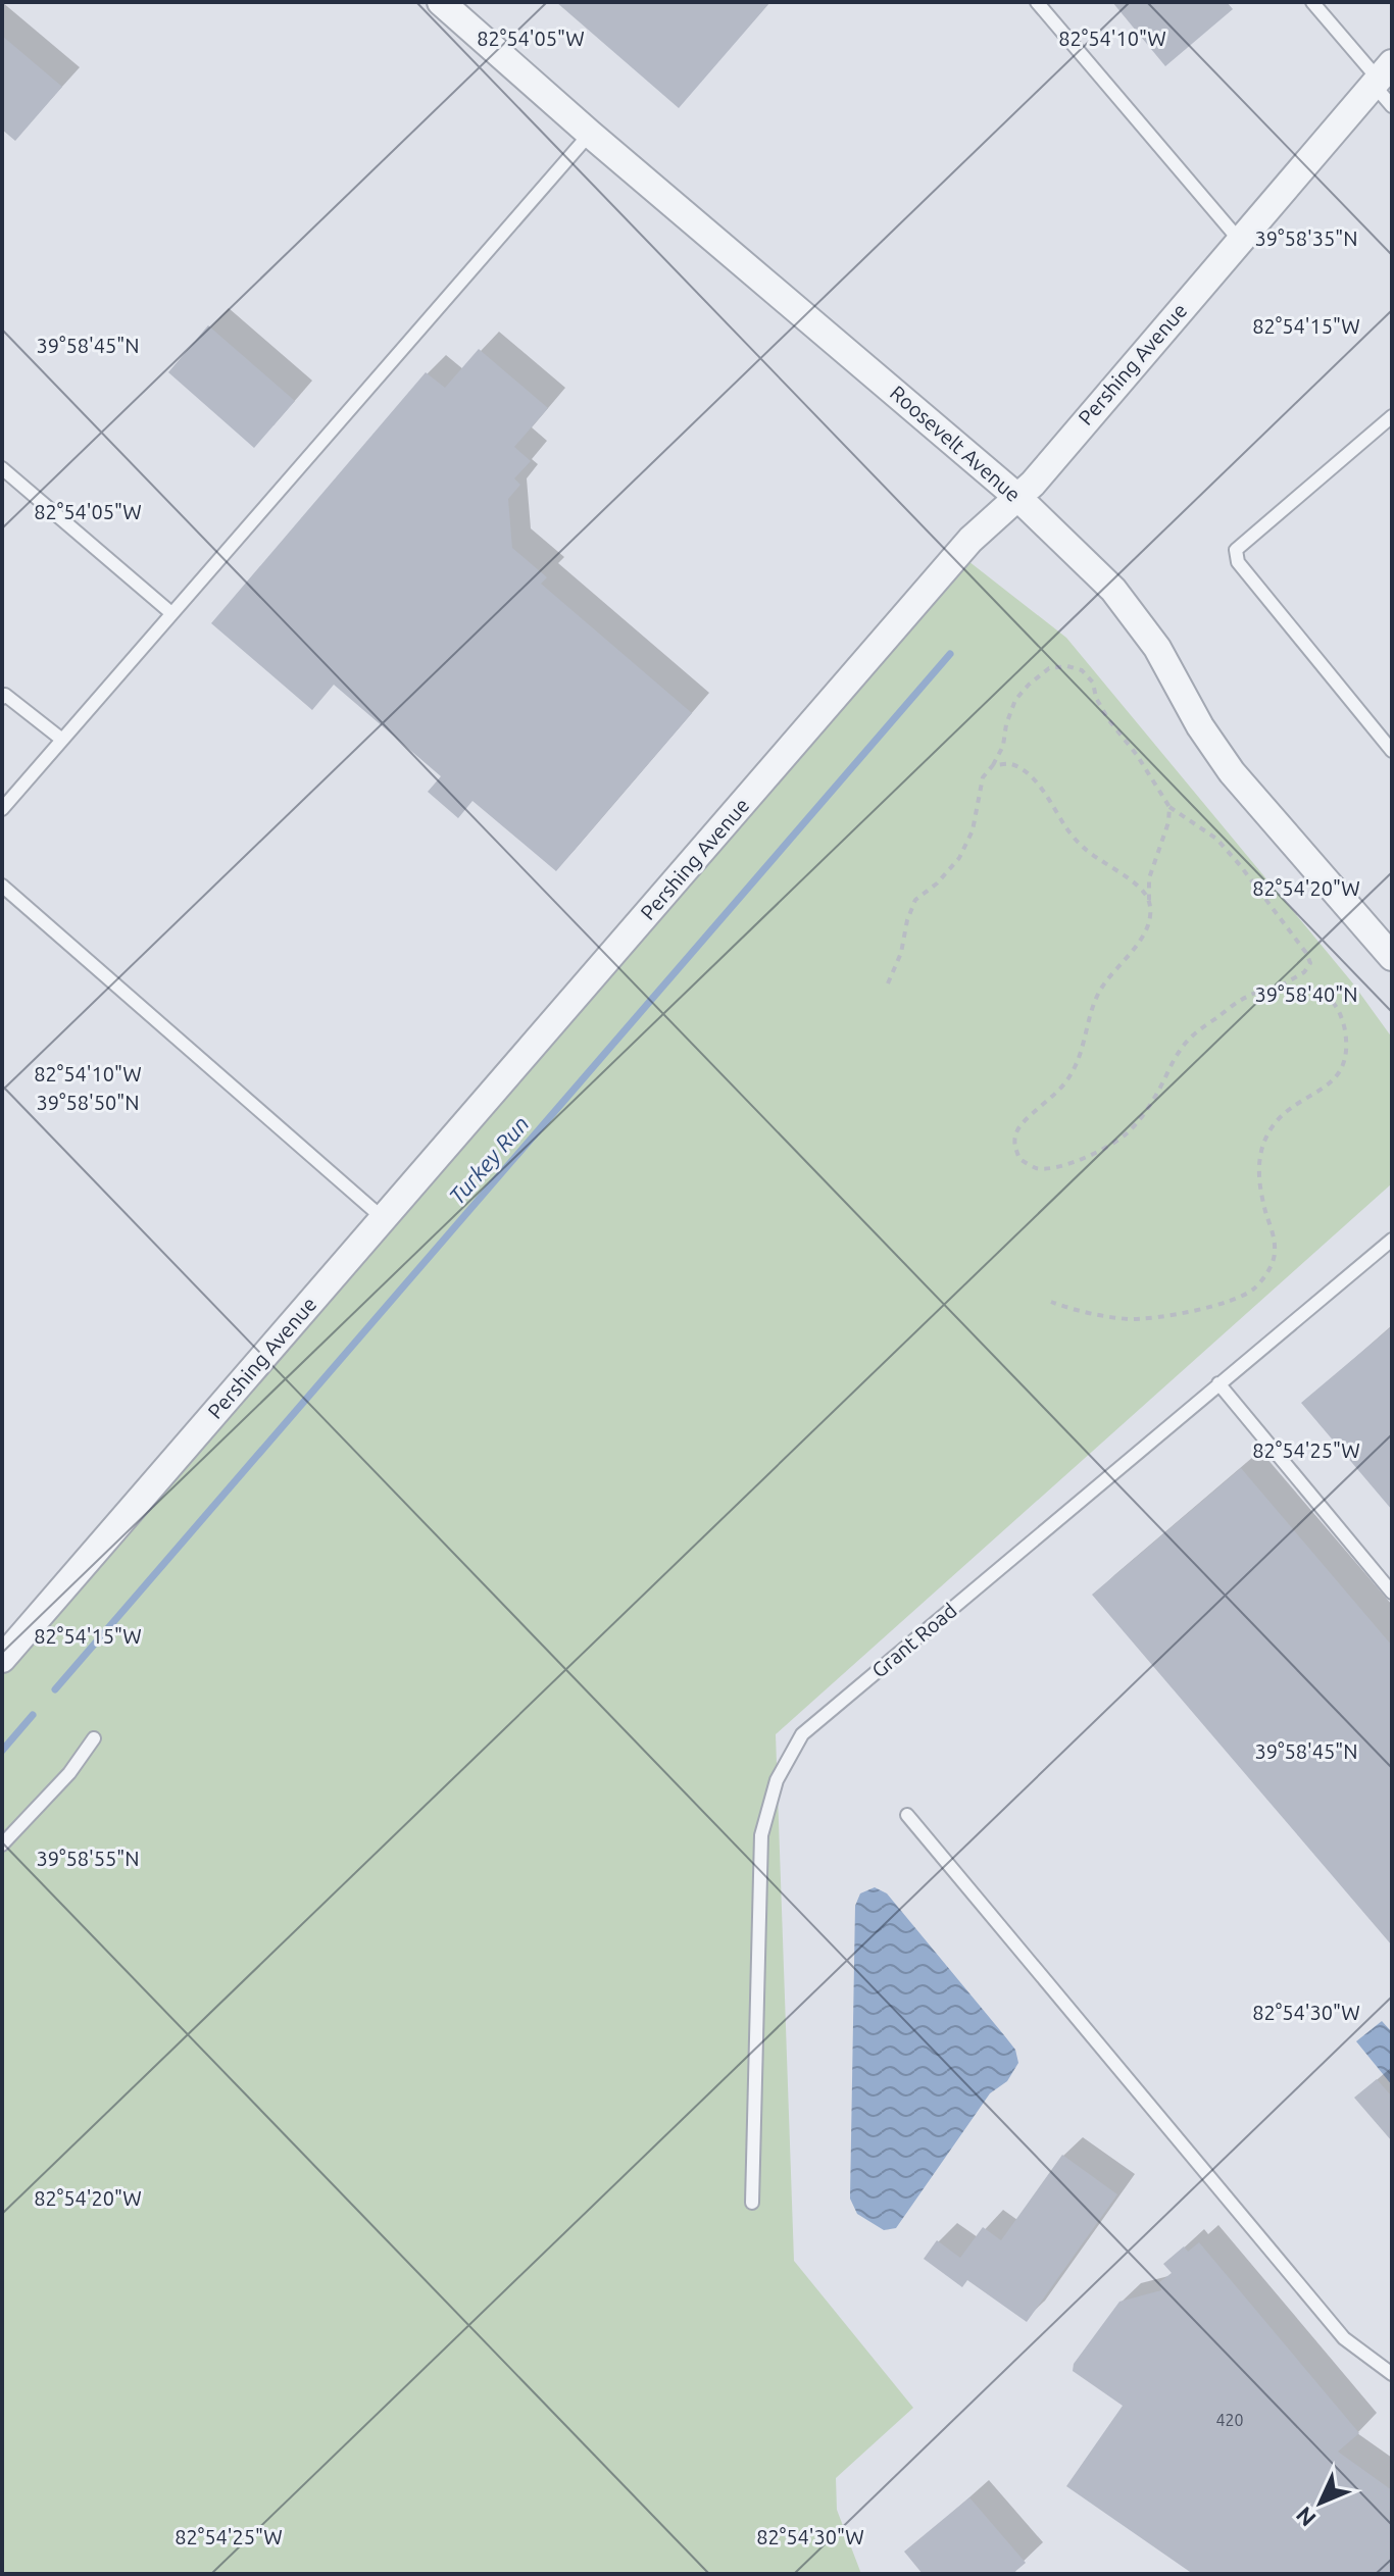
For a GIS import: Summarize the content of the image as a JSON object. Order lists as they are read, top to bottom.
{
  "streets": {
    "street": ["Pershing Avenue", "Roosevelt Avenue"],
    "lane": ["Grant Road"]
  },
  "crossings": [
    ["Pershing Avenue", "Roosevelt Avenue"]
  ],
  "water": ["Turkey Run"],
  "house_numbers": ["420"],
  "north": "bottom left",
  "coordinates": [
    "82°54'05\"W",
    "82°54'10\"W",
    "39°58'35\"N",
    "82°54'15\"W",
    "39°58'45\"N",
    "82°54'20\"W",
    "39°58'40\"N",
    "39°58'50\"N",
    "82°54'25\"W",
    "39°58'55\"N",
    "82°54'30\"W"
  ]
}
